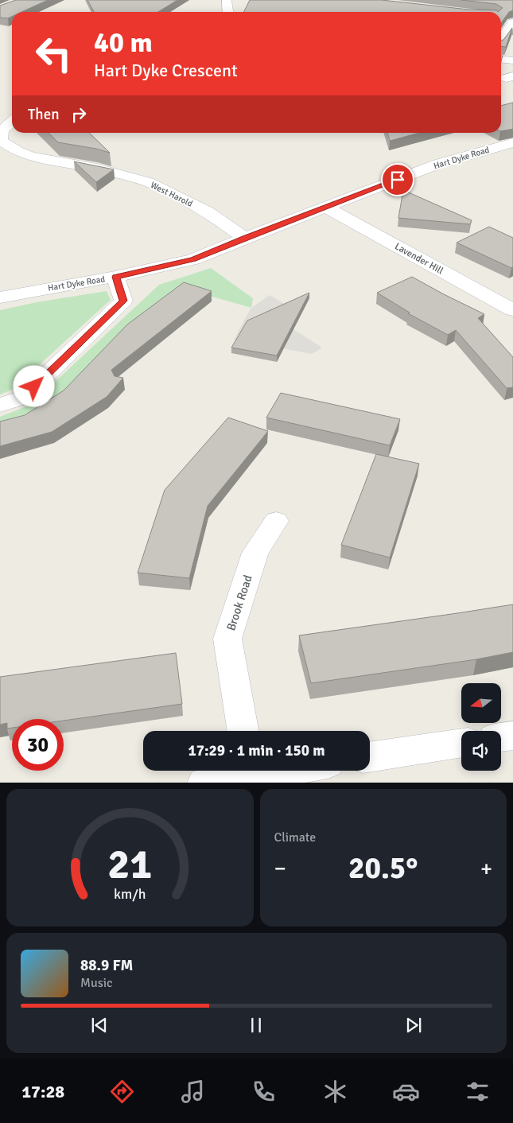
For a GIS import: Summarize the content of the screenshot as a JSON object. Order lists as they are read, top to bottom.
{
  "streets": {
    "street": [
      "Hart Dyke Road",
      "West Harold",
      "Lavender Hill",
      "Brook Road"
    ]
  },
  "crossings": [
    ["Hart Dyke Road", "West Harold"],
    ["Hart Dyke Road", "Lavender Hill"]
  ],
  "north": "left",
  "page": {
    "turn": ["40 m", "Hart Dyke Crescent"],
    "then": "Then",
    "limit": "30",
    "trip": "17:29 · 1 min · 150 m",
    "tile": "Climate",
    "heat": ["−", "20.5°", "+"],
    "song": ["88.9 FM", "Music"],
    "tabs": "17:28",
    "gauge": ["21", "km/h"]
  }
}
